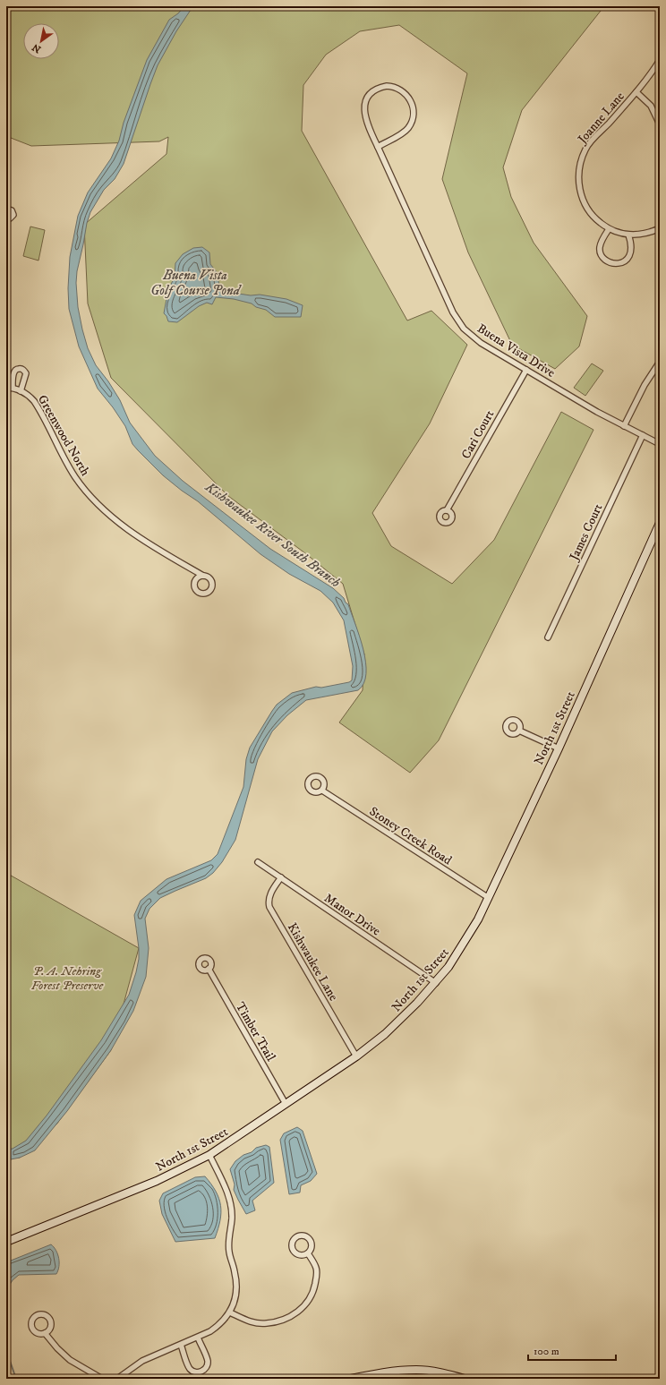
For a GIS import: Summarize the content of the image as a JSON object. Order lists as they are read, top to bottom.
{
  "streets": {
    "street": [
      "Joanne Lane",
      "Buena Vista Drive",
      "Cari Court",
      "Greenwood North",
      "James Court",
      "North 1st Street",
      "Stoney Creek Road",
      "Manor Drive",
      "Kishwaukee Lane",
      "Timber Trail"
    ]
  },
  "crossings": [
    ["Buena Vista Drive", "Cari Court"],
    ["Buena Vista Drive", "James Court"],
    ["North 1st Street", "Stoney Creek Road"],
    ["North 1st Street", "Manor Drive"],
    ["North 1st Street", "Kishwaukee Lane"],
    ["North 1st Street", "Timber Trail"],
    ["Manor Drive", "Kishwaukee Lane"]
  ],
  "water": ["Buena Vista Golf Course Pond", "Kishwaukee River South Branch"],
  "parks": ["P. A. Nehring Forest Preserve"],
  "scale_bar": "100 m",
  "north": "bottom left"
}
